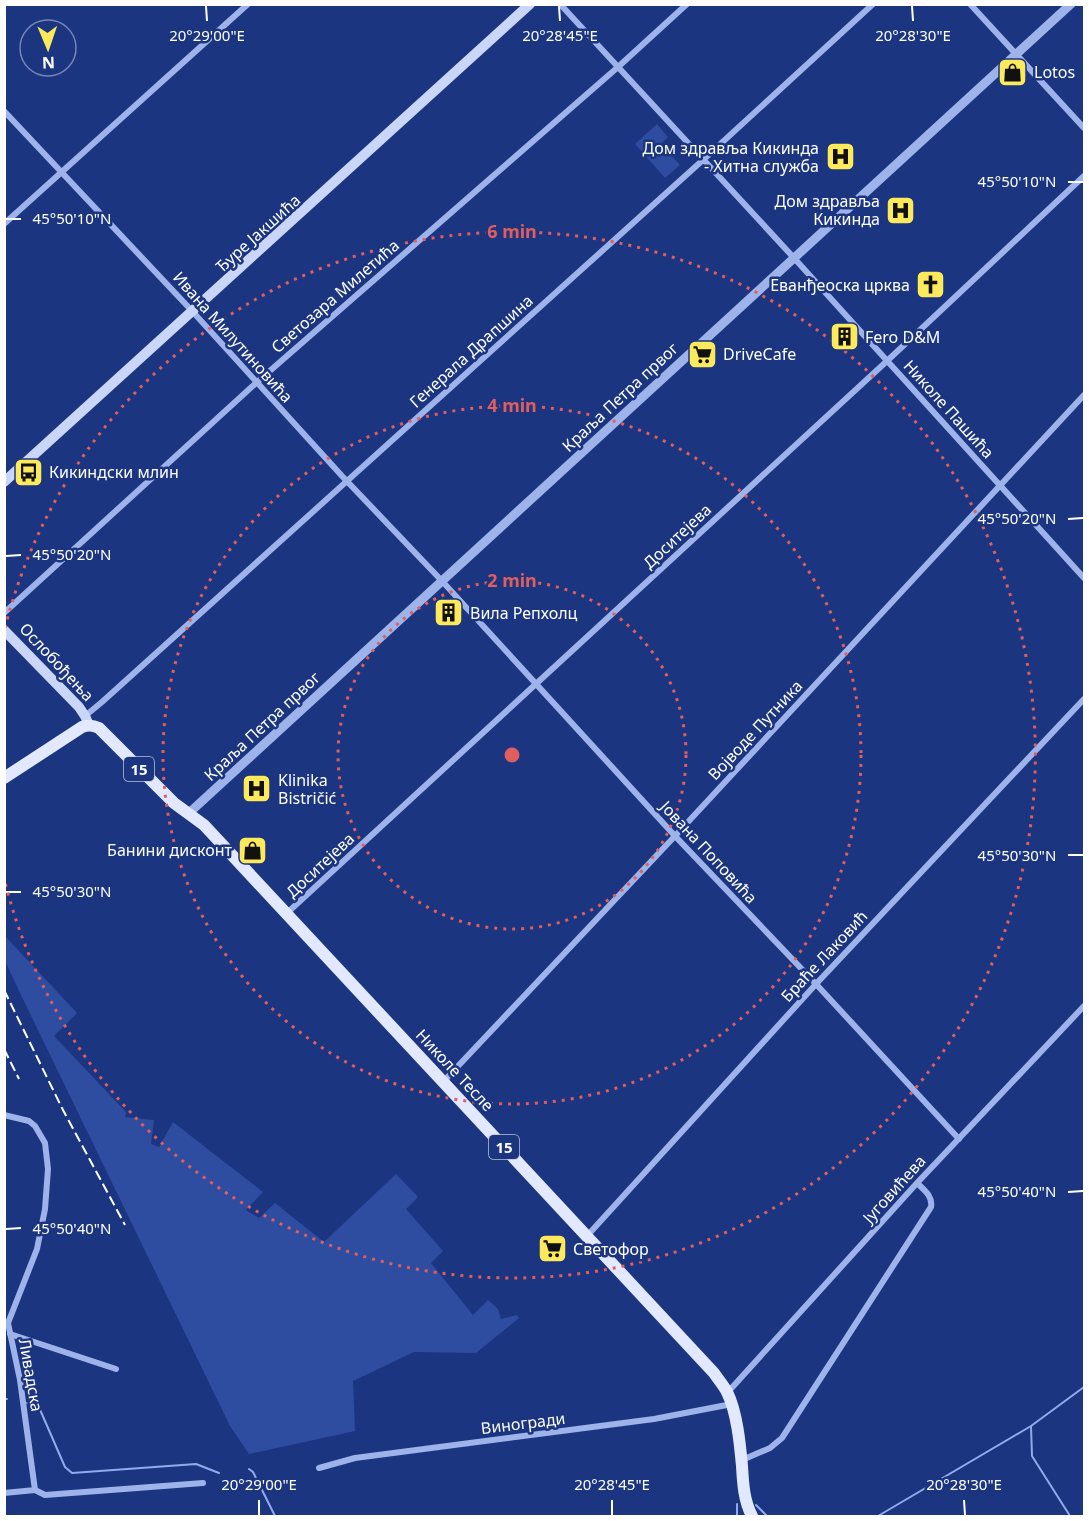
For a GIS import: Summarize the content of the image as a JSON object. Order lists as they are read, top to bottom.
{
  "streets": {
    "main road": [
      "Ђуре Јакшића",
      "Ослобођења",
      "15",
      "Николе Тесле"
    ],
    "street": [
      "Светозара Милетића",
      "Ивана Милутиновића",
      "Генерала Драпшина",
      "Краља Петра првог",
      "Николе Пашића",
      "Доситејева",
      "Војводе Путника",
      "Јована Поповића",
      "Браће Лаковић",
      "Југовићева",
      "Ливадска",
      "Виногради"
    ]
  },
  "crossings": [
    ["Ђуре Јакшића", "Ивана Милутиновића"],
    ["Светозара Милетића", "Ивана Милутиновића"],
    ["Светозара Милетића", "Николе Пашића"],
    ["Ивана Милутиновића", "Генерала Драпшина"],
    ["Ивана Милутиновића", "Краља Петра првог"],
    ["Ивана Милутиновића", "Јована Поповића"],
    ["Генерала Драпшина", "Николе Пашића"],
    ["Генерала Драпшина", "Ослобођења"],
    ["Краља Петра првог", "Николе Пашића"],
    ["Краља Петра првог", "Ослобођења"],
    ["Краља Петра првог", "Јована Поповића"],
    ["Краља Петра првог", "Николе Тесле"],
    ["Николе Пашића", "Доситејева"],
    ["Николе Пашића", "Војводе Путника"],
    ["Доситејева", "Јована Поповића"],
    ["Доситејева", "Николе Тесле"],
    ["Ослобођења", "Николе Тесле"],
    ["Војводе Путника", "Јована Поповића"],
    ["Војводе Путника", "Николе Тесле"],
    ["Јована Поповића", "Браће Лаковић"],
    ["Јована Поповића", "Југовићева"],
    ["Браће Лаковић", "Николе Тесле"],
    ["Николе Тесле", "Југовићева"],
    ["Николе Тесле", "Виногради"],
    ["Југовићева", "Виногради"]
  ],
  "places": {
    "shop": ["Lotos", "Банини дисконт"],
    "hospital": ["Дом здравља Кикинда - Хитна служба", "Дом здравља Кикинда", "Klinika Bistričić"],
    "church": ["Еванђеоска црква"],
    "building": ["Fero D&M", "Вила Репхолц"],
    "supermarket": ["DriveCafe", "Светофор"],
    "bus stop": ["Кикиндски млин"]
  },
  "north": "bottom",
  "coordinates": [
    "20°29'00\"E",
    "20°28'45\"E",
    "20°28'30\"E",
    "45°50'10\"N",
    "45°50'20\"N",
    "45°50'30\"N",
    "45°50'40\"N"
  ],
  "rings": ["6 min", "4 min", "2 min"]
}
